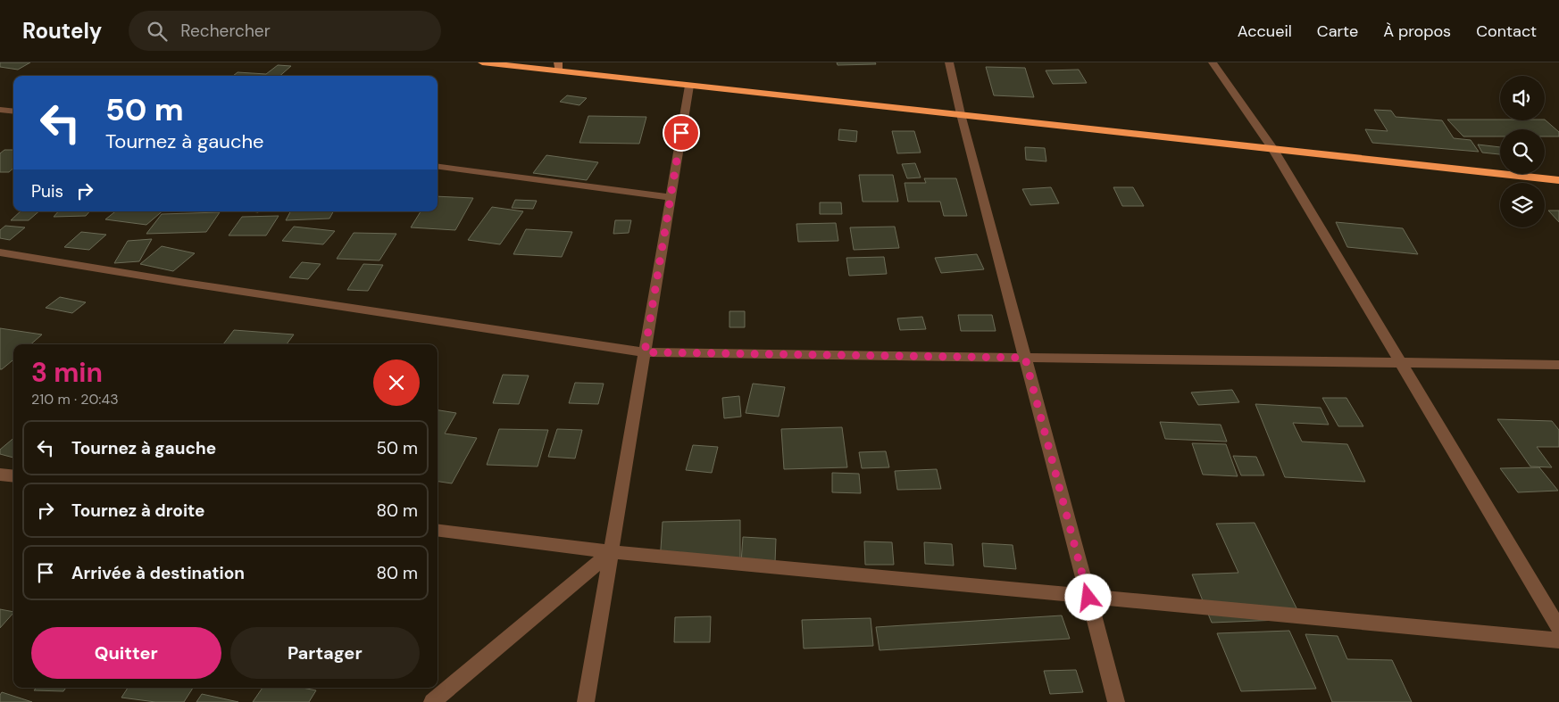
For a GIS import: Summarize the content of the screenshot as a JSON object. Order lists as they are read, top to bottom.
{
  "page": {
    "header": "Routely",
    "search": "Rechercher",
    "nav": [
      "Accueil",
      "Carte",
      "À propos",
      "Contact"
    ],
    "turn": ["50 m", "Tournez à gauche"],
    "then": "Puis",
    "heading": ["3 min", "210 m · 20:43"],
    "list": [
      {
        "name": "Tournez à gauche",
        "value": "50 m"
      },
      {
        "name": "Tournez à droite",
        "value": "80 m"
      },
      {
        "name": "Arrivée à destination",
        "value": "80 m"
      }
    ],
    "buttons": ["Quitter", "Partager"]
  }
}
